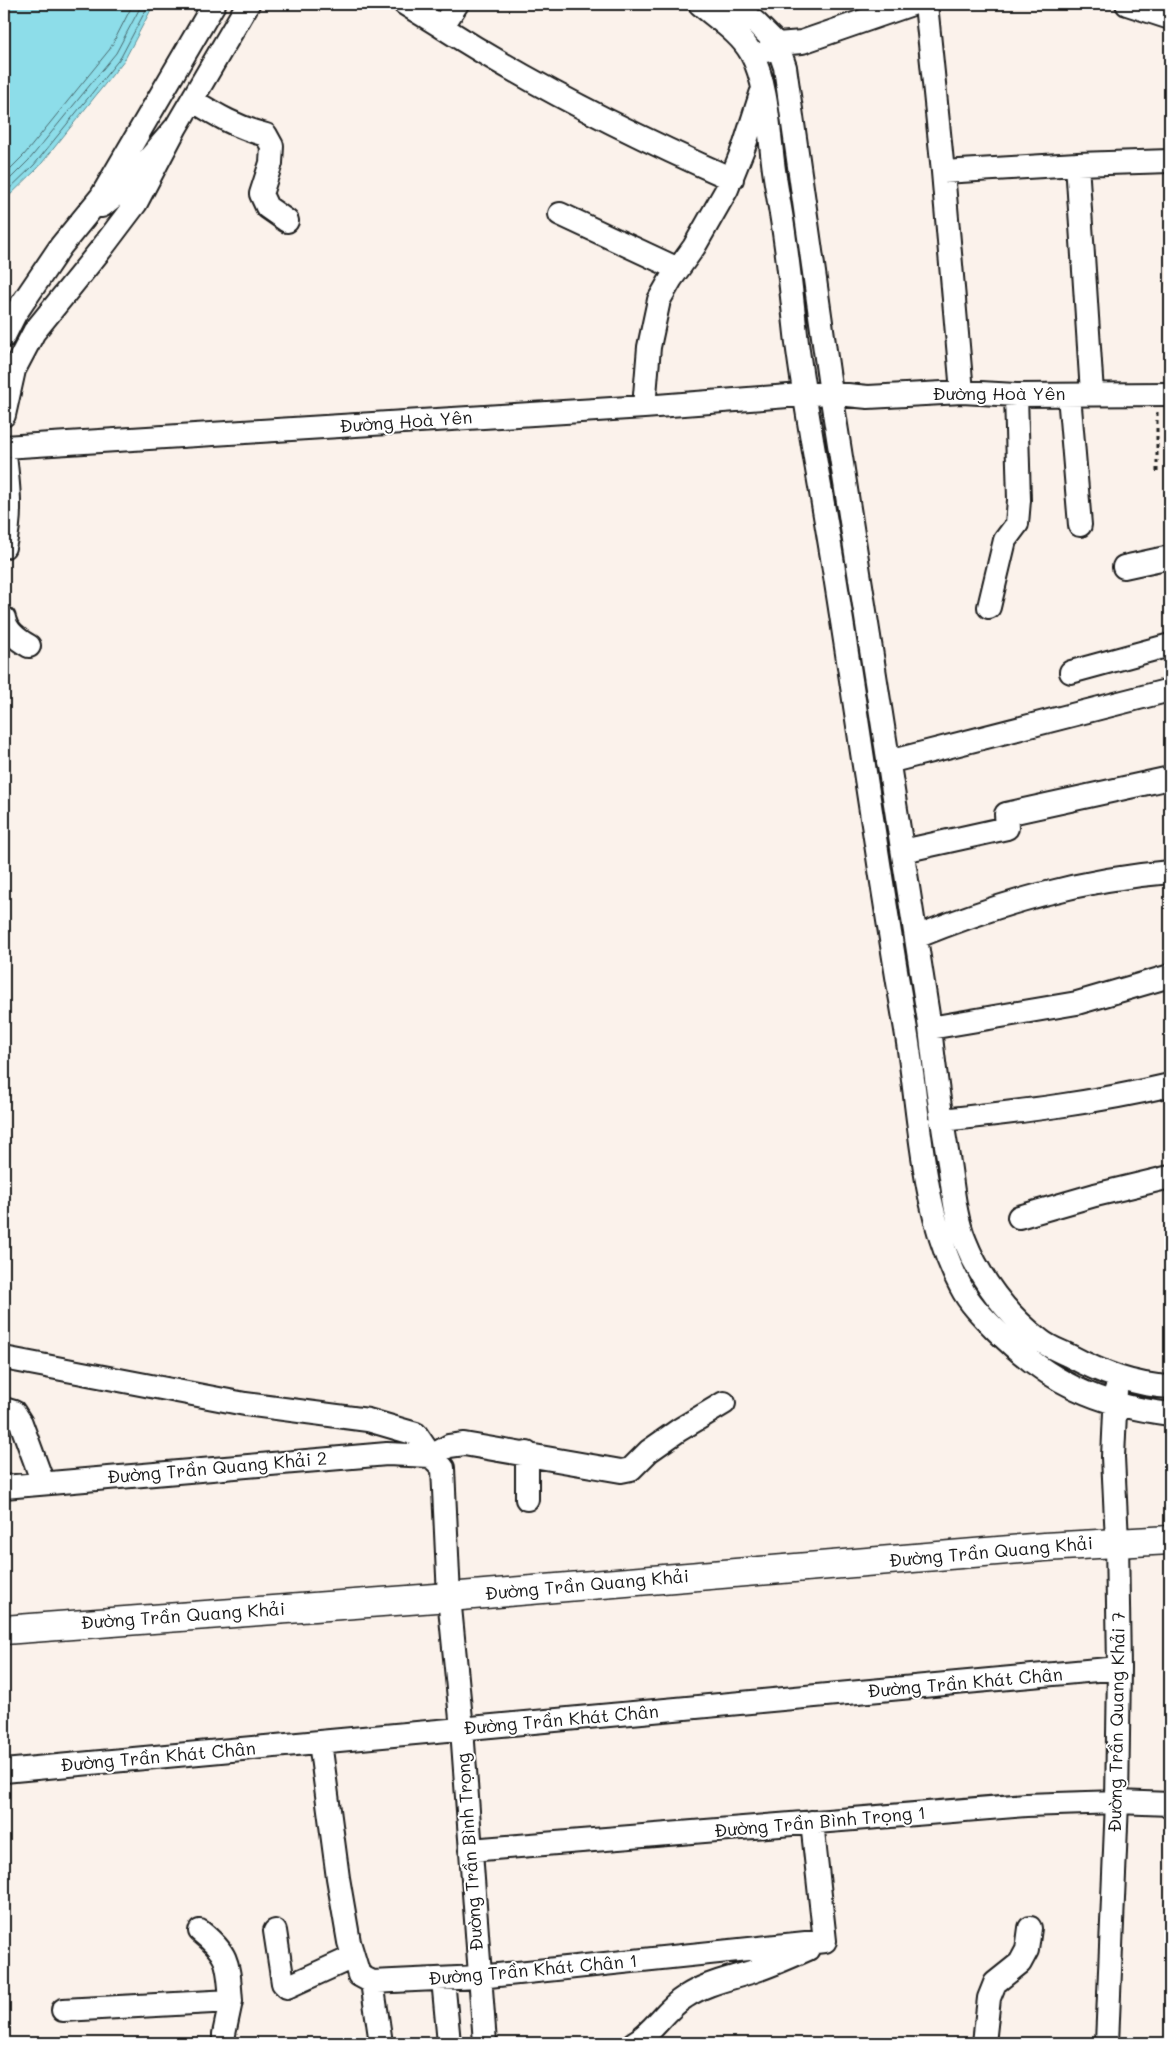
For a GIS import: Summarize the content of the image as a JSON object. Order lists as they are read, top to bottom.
{
  "streets": {
    "main road": ["Đường Trần Quang Khải"],
    "street": [
      "Đường Hoà Yên",
      "Đường Trần Quang Khải 2",
      "Đường Trần Khát Chân",
      "Đường Trần Quang Khải 7",
      "Đường Trần Bình Trọng 1",
      "Đường Trần Bình Trọng",
      "Đường Trần Khát Chân 1"
    ]
  },
  "crossings": [
    ["Đường Trần Quang Khải 2", "Đường Trần Bình Trọng"],
    ["Đường Trần Quang Khải", "Đường Trần Quang Khải 7"],
    ["Đường Trần Quang Khải", "Đường Trần Bình Trọng"],
    ["Đường Trần Khát Chân", "Đường Trần Quang Khải 7"],
    ["Đường Trần Khát Chân", "Đường Trần Bình Trọng"],
    ["Đường Trần Quang Khải 7", "Đường Trần Bình Trọng 1"],
    ["Đường Trần Bình Trọng 1", "Đường Trần Bình Trọng"],
    ["Đường Trần Bình Trọng", "Đường Trần Khát Chân 1"]
  ]
}
